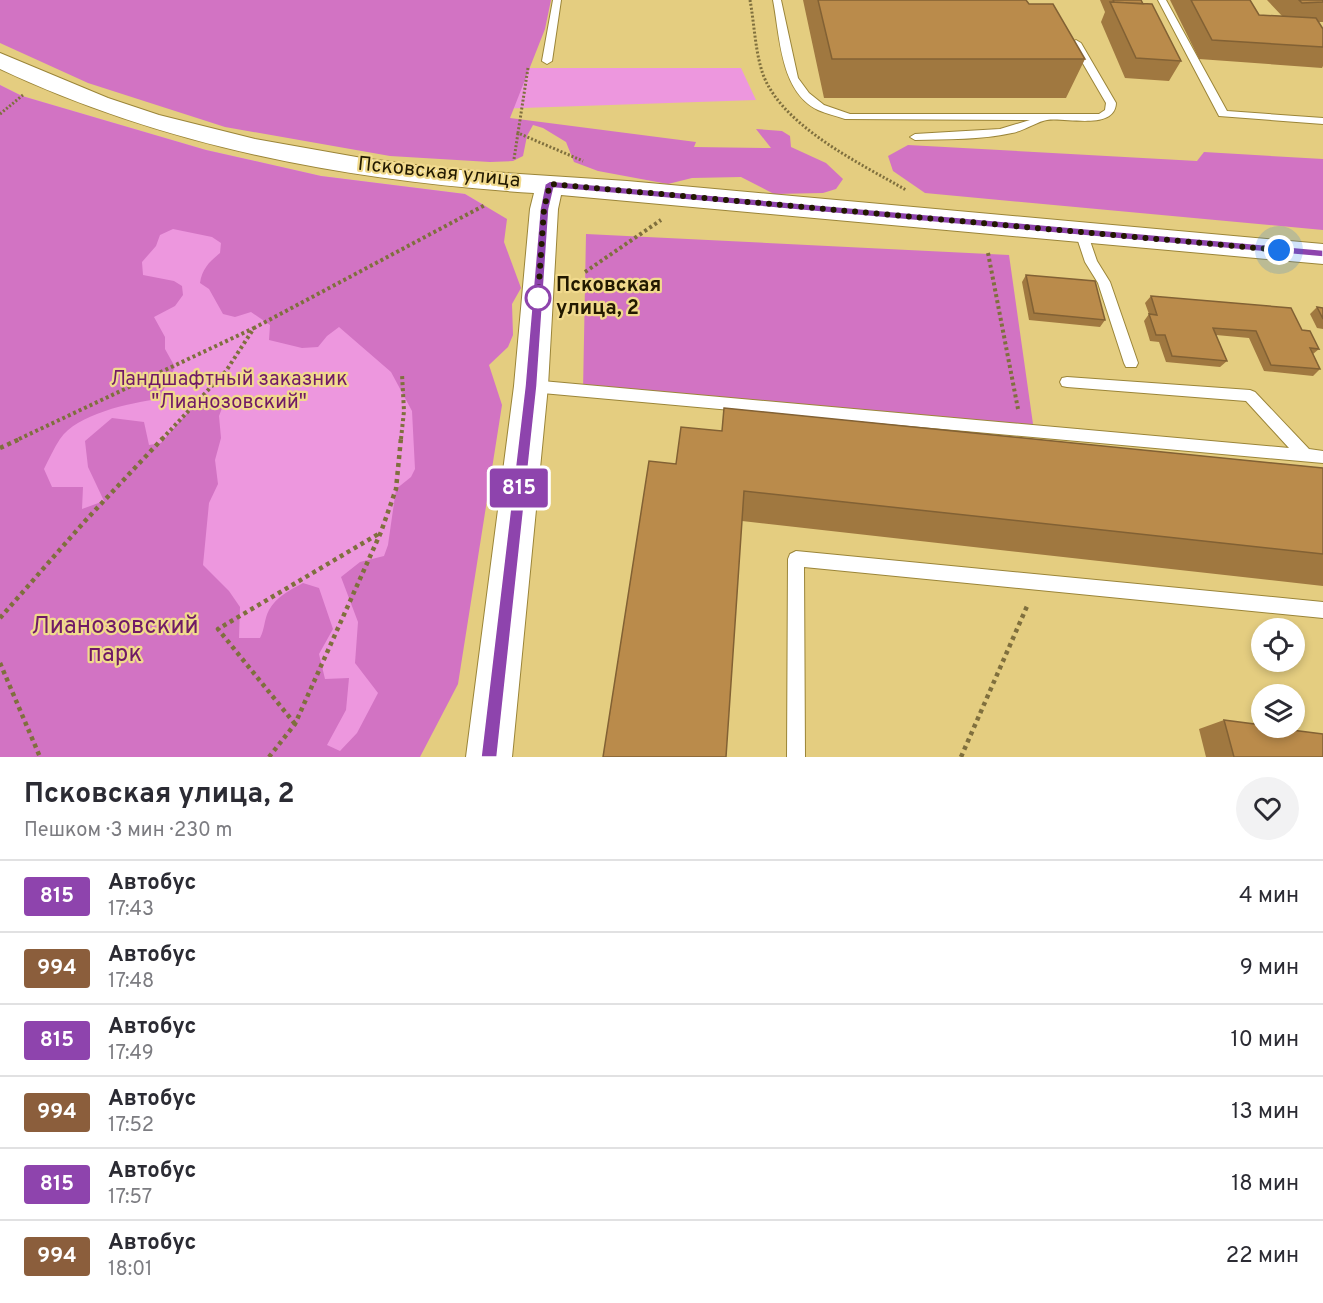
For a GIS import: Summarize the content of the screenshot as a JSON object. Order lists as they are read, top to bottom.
{
  "streets": {
    "street": ["Псковская улица"]
  },
  "parks": ["Ландшафтный заказник \"Лианозовский\"", "Лианозовский парк"],
  "places": ["Псковская улица, 2"],
  "lines": ["bus line 815"],
  "page": {
    "on_map": "815",
    "heading": ["Псковская улица, 2", "Пешком · 3 мин · 230 m"],
    "list": [
      {
        "mark": "815",
        "name": "Автобус",
        "note": "17:43",
        "value": "4 мин"
      },
      {
        "mark": "994",
        "name": "Автобус",
        "note": "17:48",
        "value": "9 мин"
      },
      {
        "mark": "815",
        "name": "Автобус",
        "note": "17:49",
        "value": "10 мин"
      },
      {
        "mark": "994",
        "name": "Автобус",
        "note": "17:52",
        "value": "13 мин"
      },
      {
        "mark": "815",
        "name": "Автобус",
        "note": "17:57",
        "value": "18 мин"
      },
      {
        "mark": "994",
        "name": "Автобус",
        "note": "18:01",
        "value": "22 мин"
      }
    ]
  }
}
